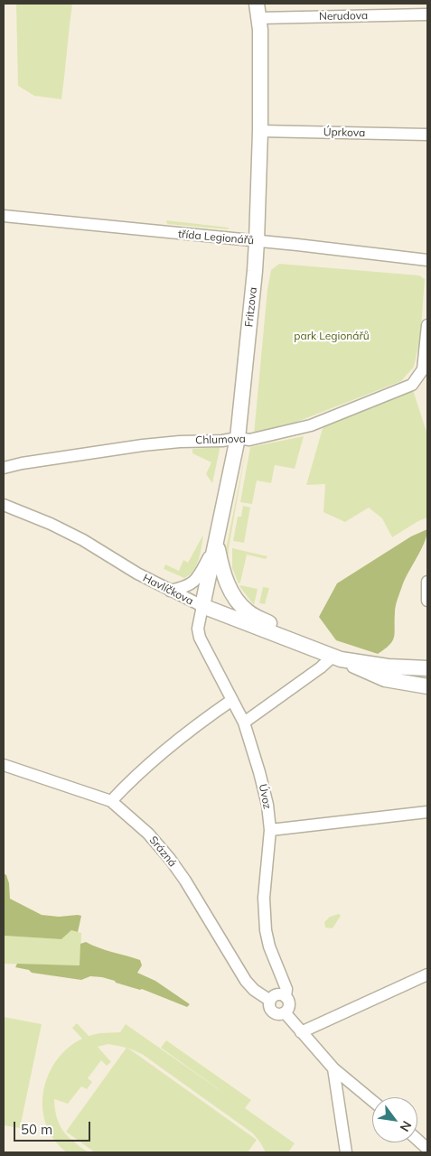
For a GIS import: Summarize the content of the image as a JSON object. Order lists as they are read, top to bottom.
{
  "streets": {
    "street": [
      "Nerudova",
      "Úprkova",
      "třída Legionářů",
      "Fritzova",
      "Chlumova",
      "Havlíčkova",
      "Úvoz",
      "Srázná"
    ]
  },
  "crossings": [
    ["Nerudova", "Fritzova"],
    ["Úprkova", "Fritzova"],
    ["třída Legionářů", "Fritzova"],
    ["Fritzova", "Chlumova"],
    ["Fritzova", "Havlíčkova"],
    ["Fritzova", "Úvoz"],
    ["Havlíčkova", "Úvoz"],
    ["Úvoz", "Srázná"]
  ],
  "parks": ["park Legionářů"],
  "scale_bar": "50 m",
  "north": "bottom right"
}
